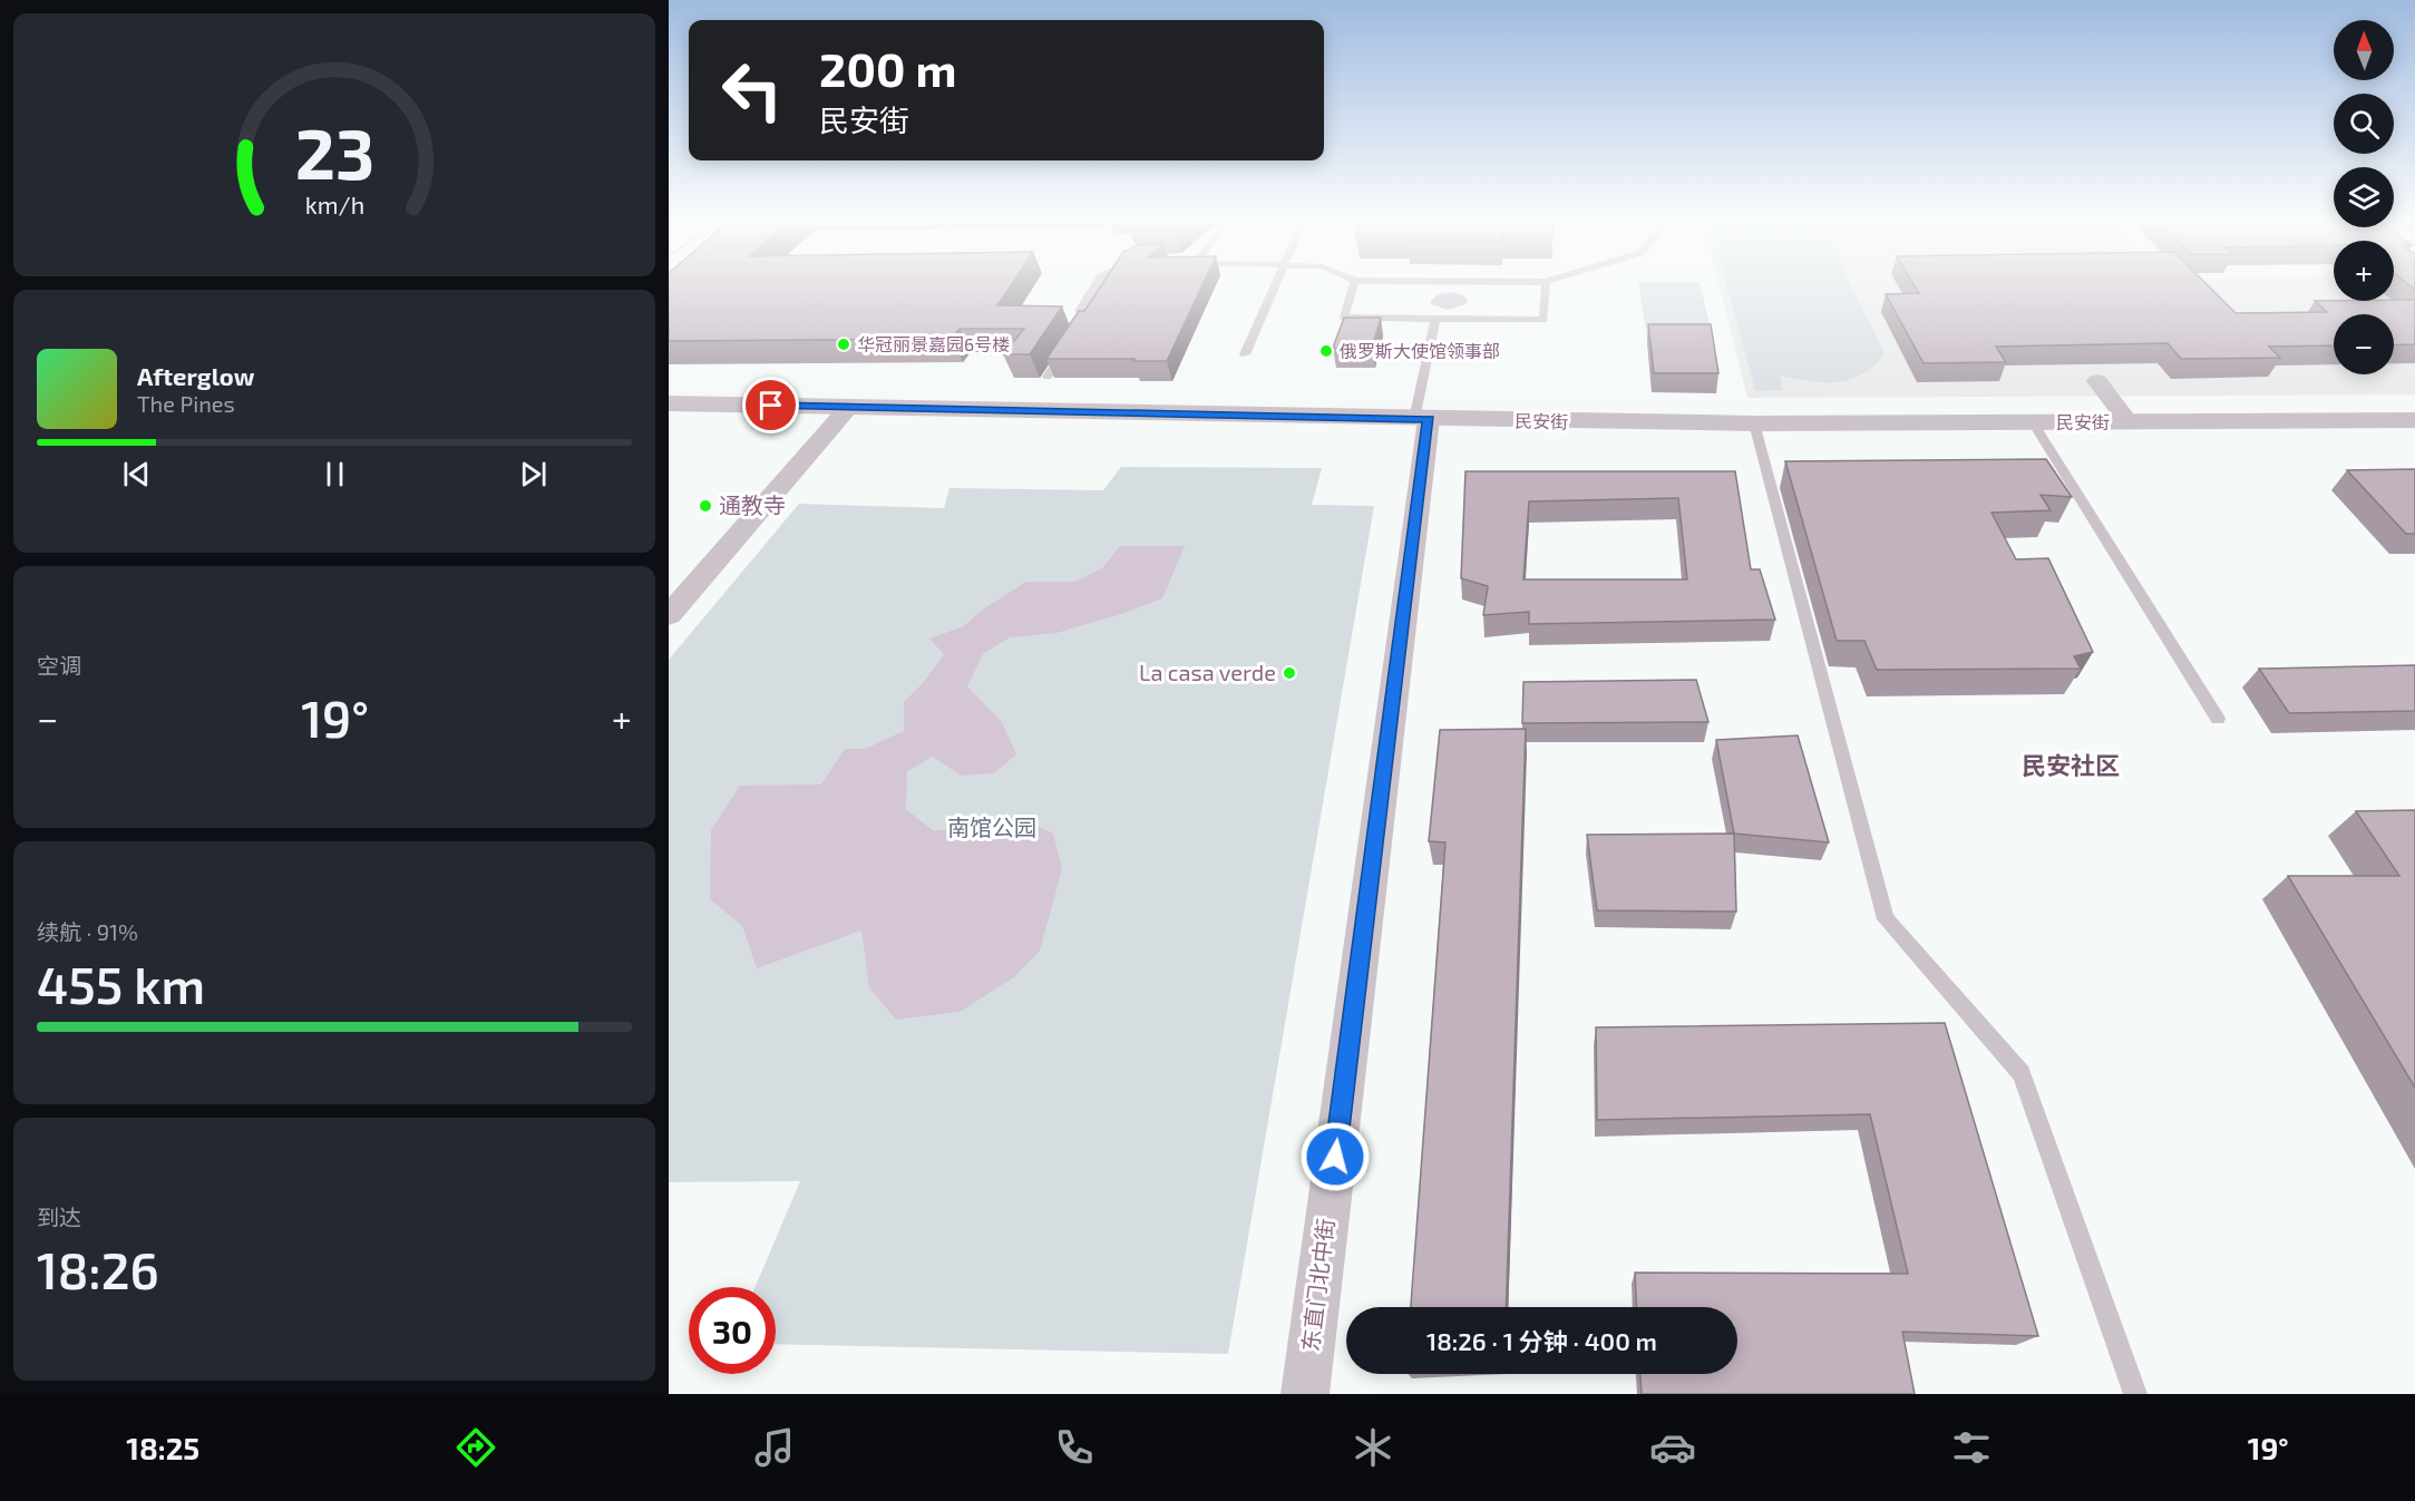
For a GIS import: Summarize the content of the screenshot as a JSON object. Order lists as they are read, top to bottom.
{
  "streets": {
    "street": ["民安街", "东直门北中街"]
  },
  "crossings": [
    ["民安街", "东直门北中街"]
  ],
  "districts": ["民安社区"],
  "parks": ["南馆公园"],
  "places": [
    "华冠丽景嘉园6号楼",
    "俄罗斯大使馆领事部",
    "通教寺",
    "La casa verde"
  ],
  "north": "top",
  "page": {
    "map_buttons": ["+", "−"],
    "turn": ["200 m", "民安街"],
    "song": ["Afterglow", "The Pines"],
    "tile": [
      "空调",
      ["续航 · 91%", "455 km"],
      ["到达", "18:26"]
    ],
    "heat": ["−", "19°", "+"],
    "limit": "30",
    "trip": "18:26 · 1 分钟 · 400 m",
    "tabs": ["18:25", "19°"],
    "gauge": ["23", "km/h"]
  }
}
